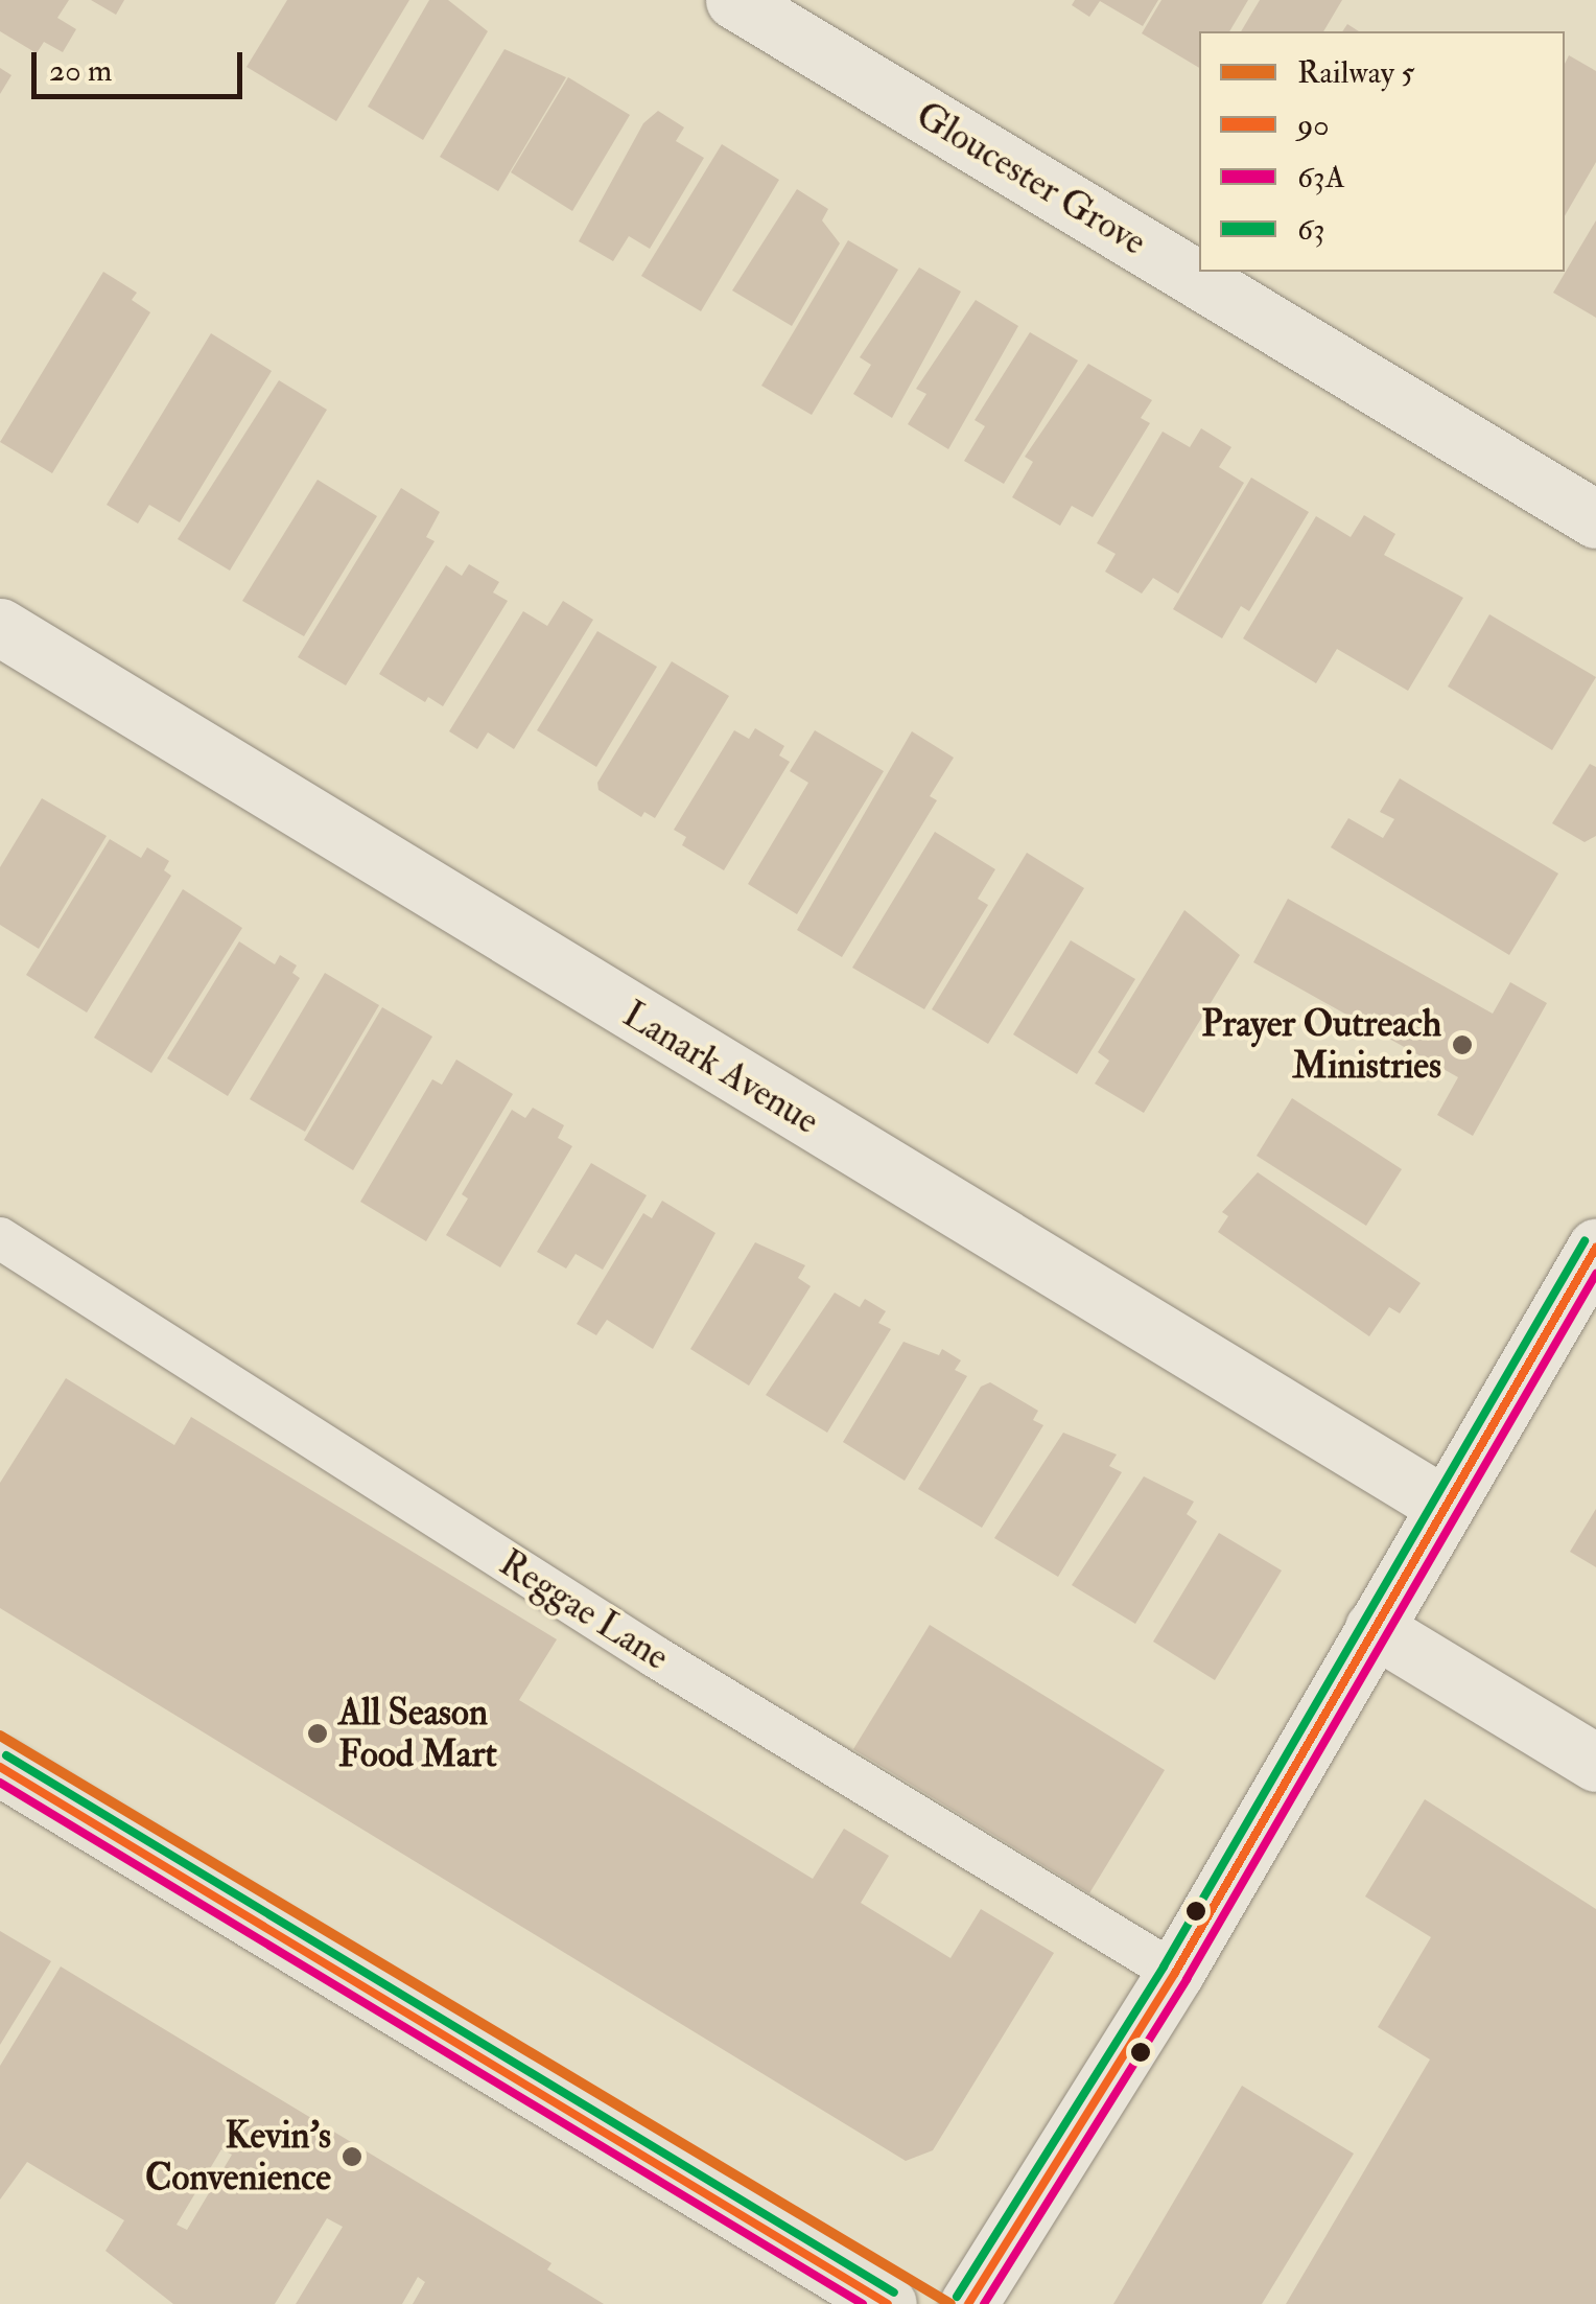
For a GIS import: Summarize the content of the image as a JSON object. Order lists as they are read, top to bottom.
{
  "streets": {
    "street": ["Gloucester Grove", "Lanark Avenue"],
    "lane": ["Reggae Lane"]
  },
  "places": ["Prayer Outreach Ministries", "All Season Food Mart", "Kevin’s Convenience"],
  "lines": [
    "transit line 63",
    "transit line 90",
    "transit line 63A",
    "rail line 5"
  ],
  "legend": [
    "Railway 5",
    "90",
    "63A",
    "63"
  ],
  "scale_bar": "20 m"
}
